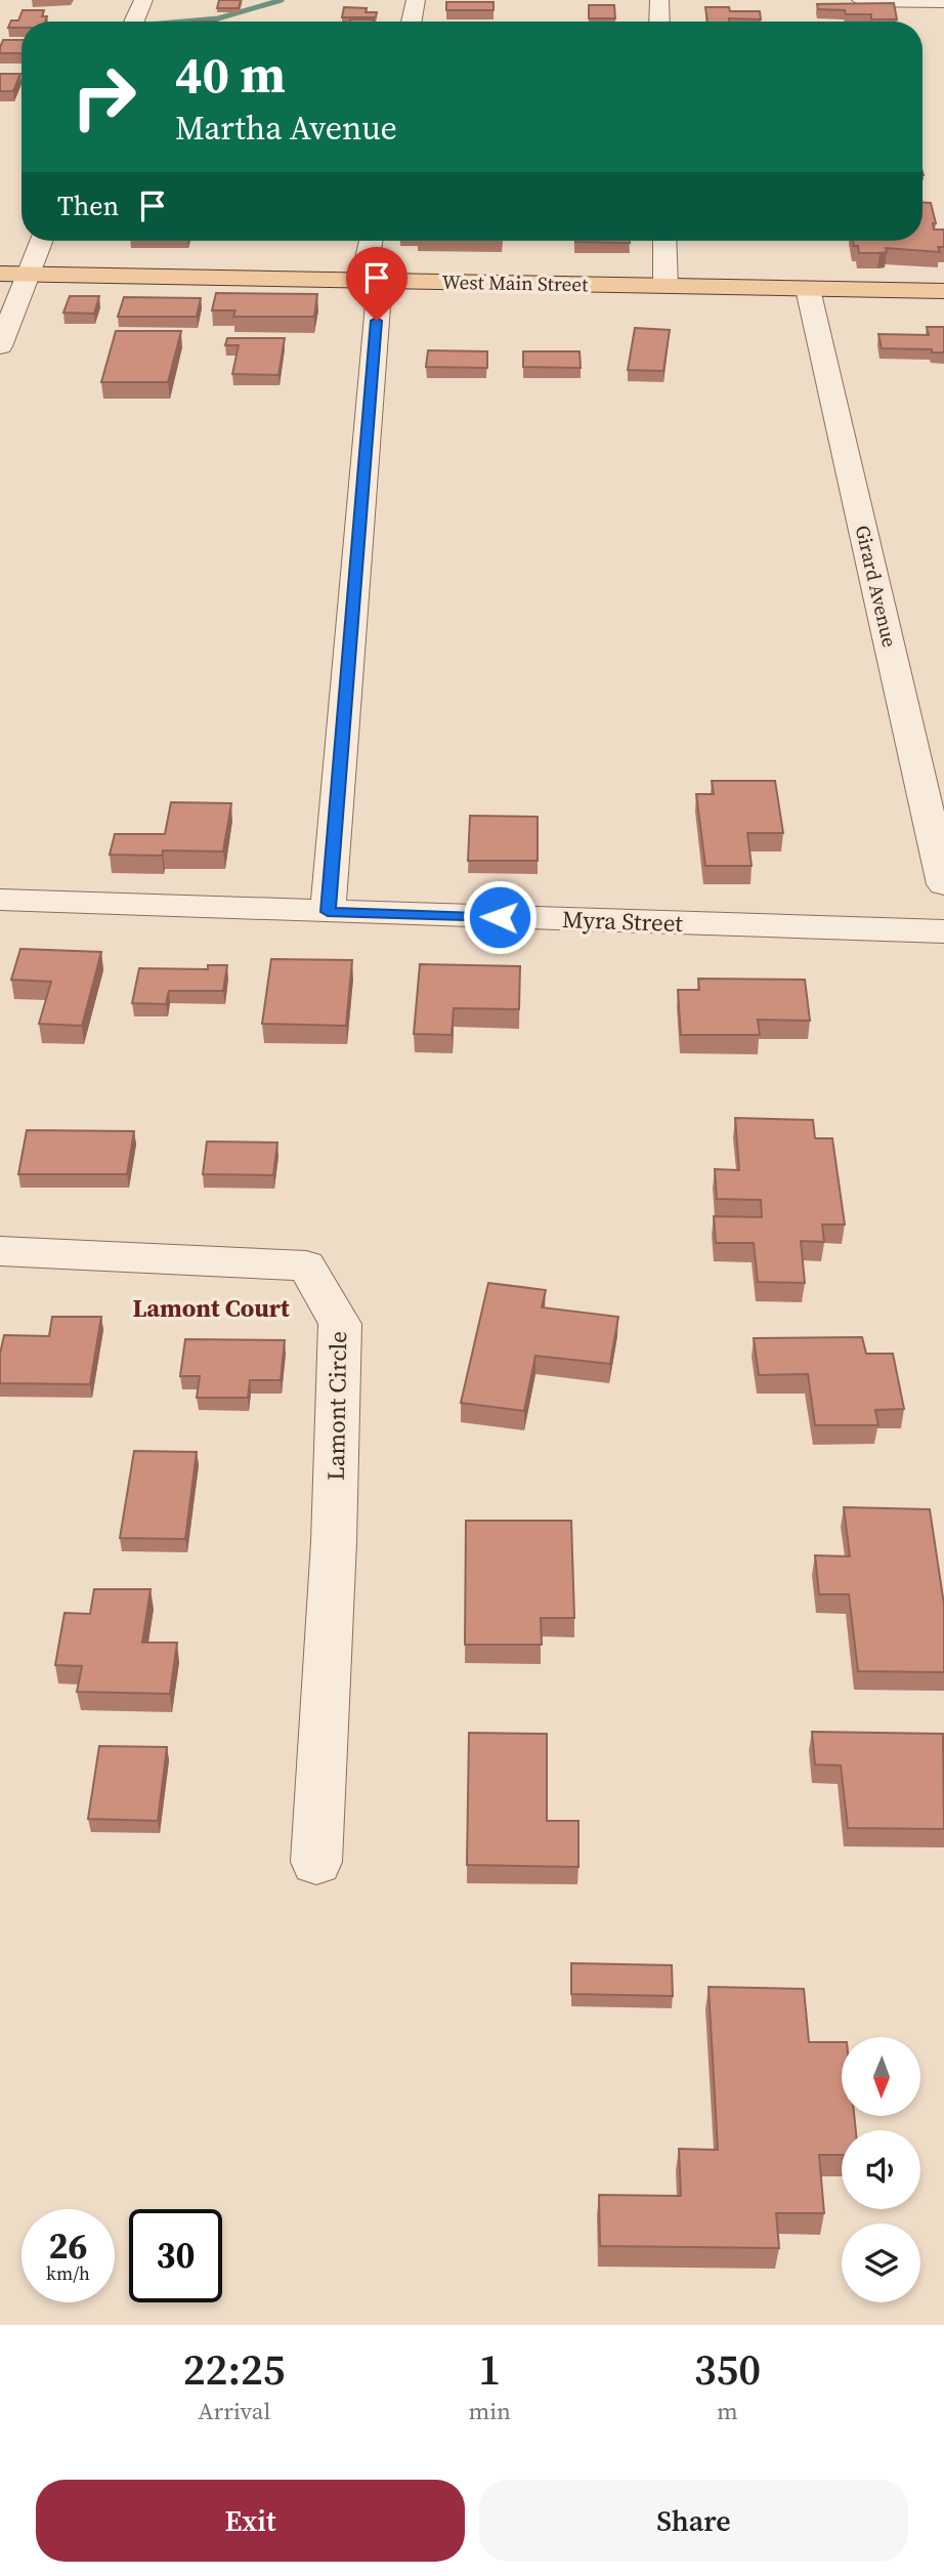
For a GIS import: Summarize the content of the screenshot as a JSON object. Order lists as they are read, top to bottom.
{
  "streets": {
    "main road": ["West Main Street"],
    "street": ["Girard Avenue", "Myra Street", "Lamont Circle"]
  },
  "crossings": [
    ["West Main Street", "Girard Avenue"]
  ],
  "districts": ["Lamont Court"],
  "north": "bottom",
  "page": {
    "turn": ["40 m", "Martha Avenue"],
    "then": "Then",
    "speed": "26 km/h",
    "limit": "30",
    "eta": [
      "22:25",
      "Arrival",
      "1",
      "min",
      "350",
      "m"
    ],
    "buttons": ["Exit", "Share"]
  }
}
